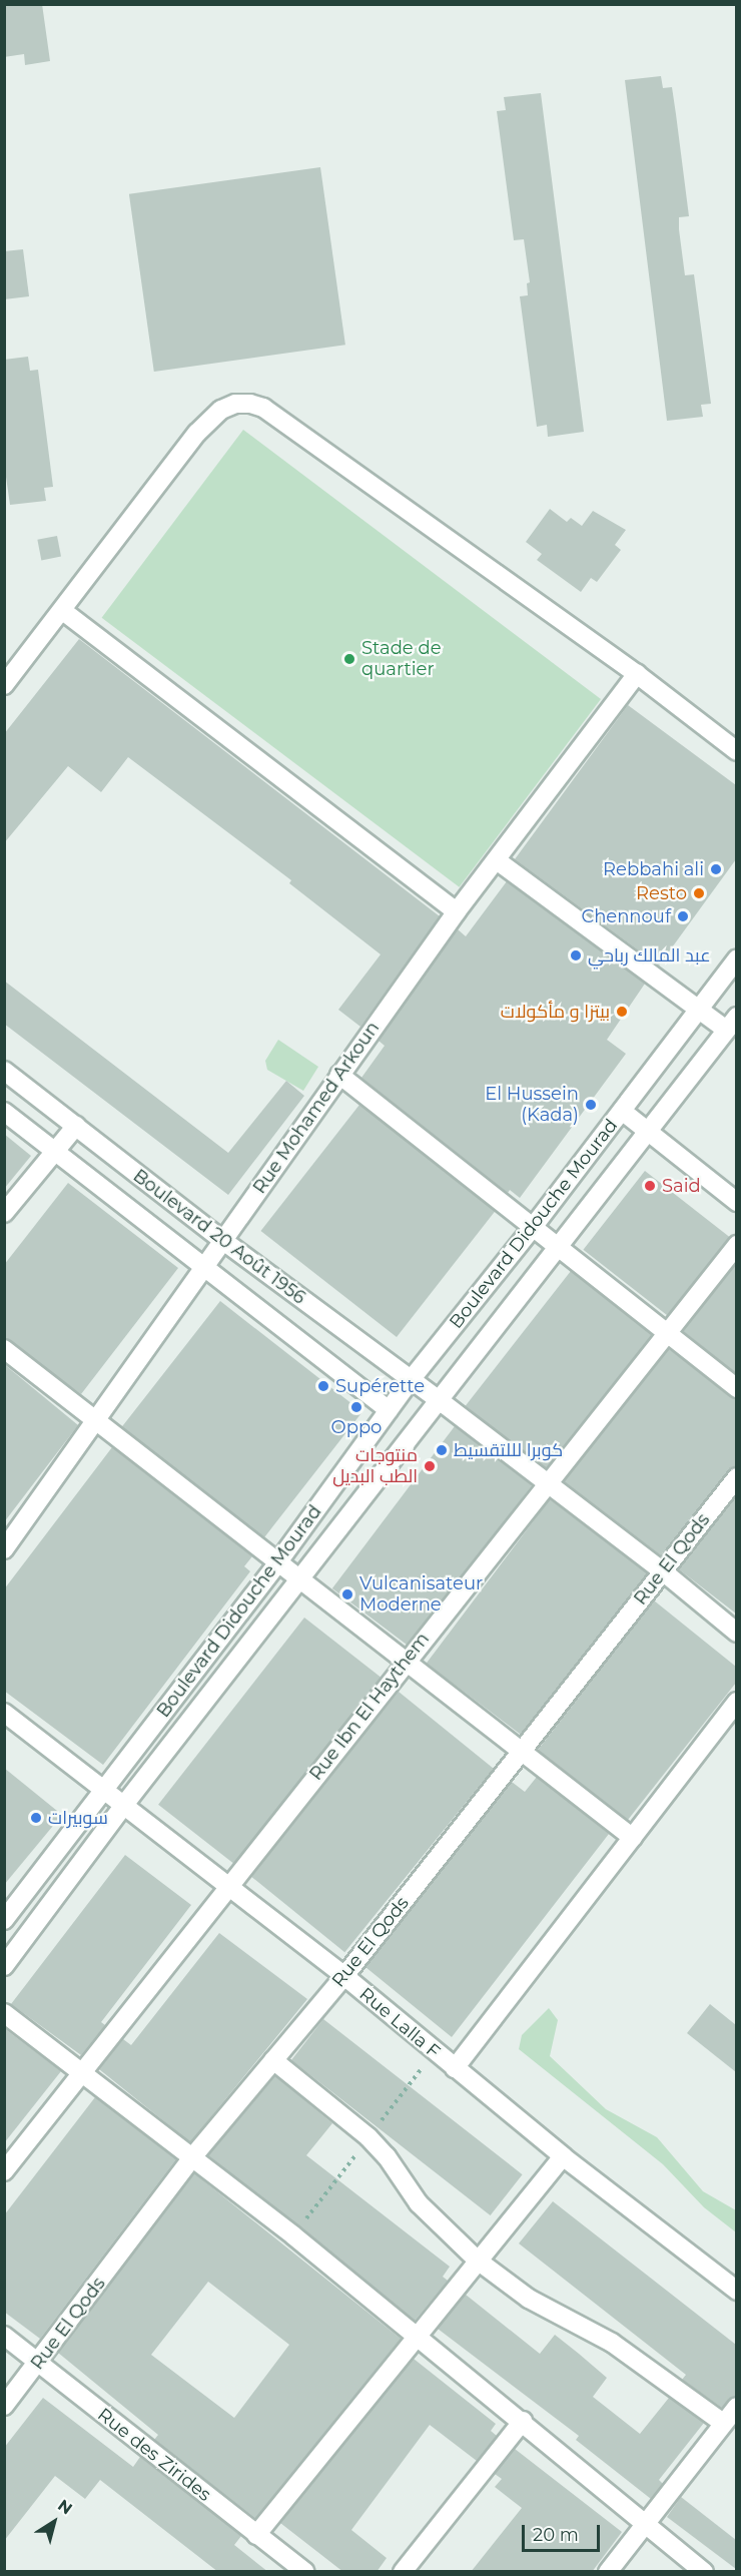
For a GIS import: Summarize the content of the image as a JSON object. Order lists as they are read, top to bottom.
{
  "streets": {
    "street": [
      "Rue Mohamed Arkoun",
      "Boulevard Didouche Mourad",
      "Boulevard 20 Août 1956",
      "Rue El Qods",
      "Rue Ibn El Haythem",
      "Rue Lalla F",
      "Rue des Zirides"
    ]
  },
  "crossings": [
    ["Rue Mohamed Arkoun", "Boulevard 20 Août 1956"],
    ["Boulevard Didouche Mourad", "Boulevard 20 Août 1956"],
    ["Boulevard Didouche Mourad", "Rue Lalla F"],
    ["Boulevard 20 Août 1956", "Rue El Qods"],
    ["Boulevard 20 Août 1956", "Rue Ibn El Haythem"],
    ["Rue El Qods", "Rue Lalla F"],
    ["Rue El Qods", "Rue des Zirides"],
    ["Rue Ibn El Haythem", "Rue Lalla F"]
  ],
  "places": [
    "Stade de quartier",
    "Rebbahi ali",
    "Resto",
    "Chennouf",
    "عبد المالك رباحي",
    "بيتزا و مأكولات",
    "El Hussein (Kada)",
    "Said",
    "Supérette",
    "Oppo",
    "كوبرا لللتقسيط",
    "منتوجات الطب البديل",
    "Vulcanisateur Moderne",
    "سوبيرات"
  ],
  "scale_bar": "20 m",
  "north": "top right"
}
